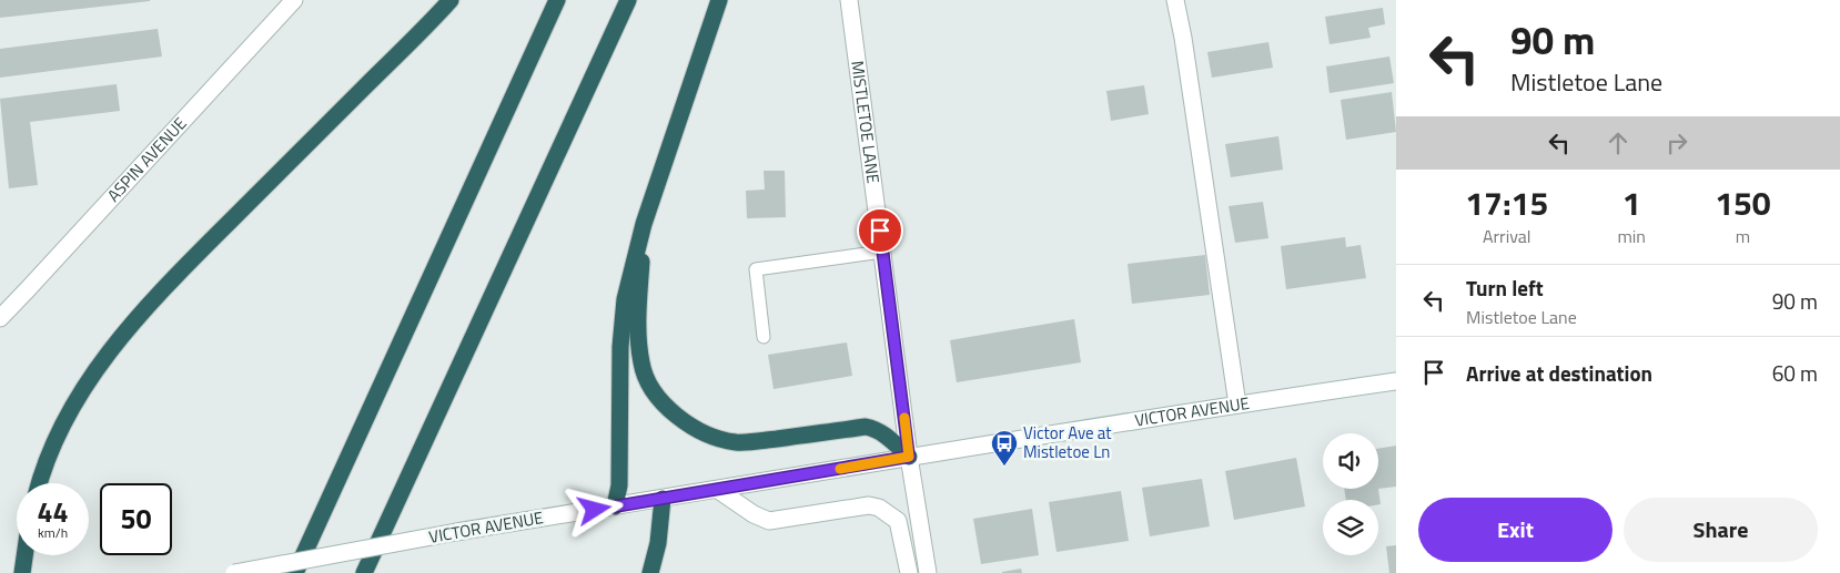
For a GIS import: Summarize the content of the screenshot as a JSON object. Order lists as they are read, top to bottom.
{
  "streets": {
    "main road": ["MISTLETOE LANE", "ASPIN AVENUE", "VICTOR AVENUE"]
  },
  "crossings": [
    ["MISTLETOE LANE", "VICTOR AVENUE"]
  ],
  "places": {
    "bus stop": ["Victor Ave at Mistletoe Ln"]
  },
  "page": {
    "turn": ["90 m", "Mistletoe Lane"],
    "eta": [
      "17:15",
      "Arrival",
      "1",
      "min",
      "150",
      "m"
    ],
    "list": [
      {
        "name": "Turn left",
        "note": "Mistletoe Lane",
        "value": "90 m"
      },
      {
        "name": "Arrive at destination",
        "value": "60 m"
      }
    ],
    "speed": "44 km/h",
    "limit": "50",
    "buttons": ["Exit", "Share"]
  }
}
